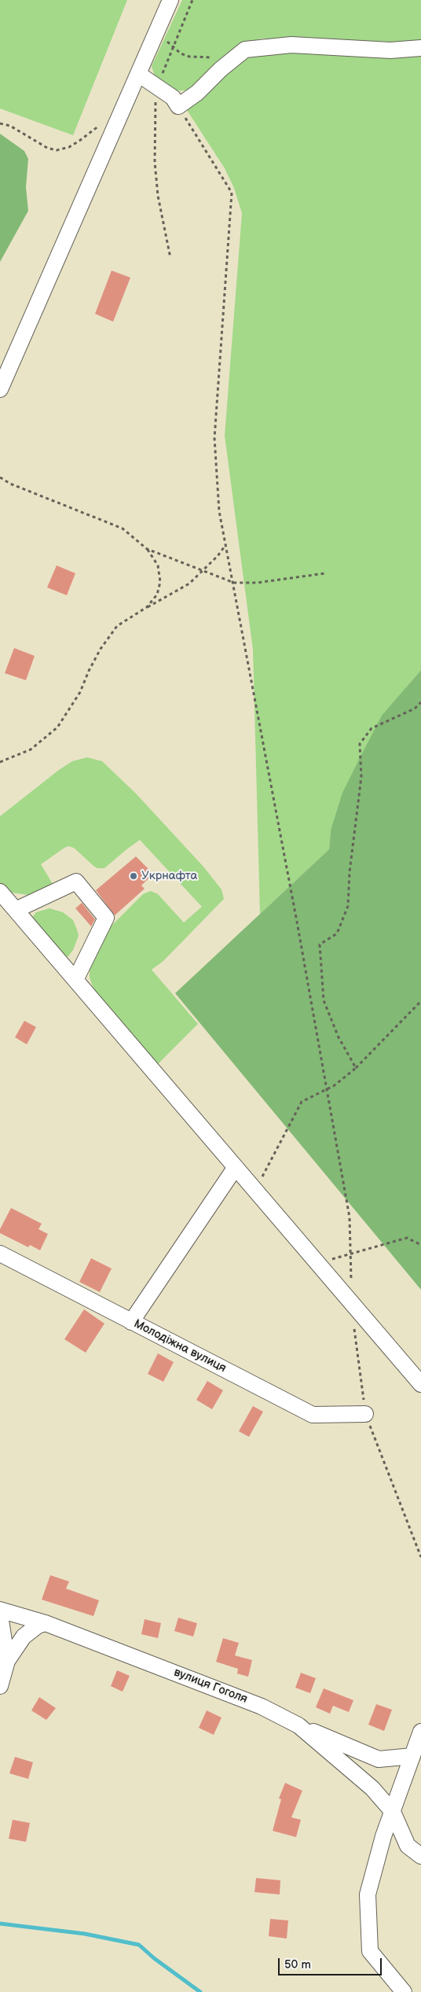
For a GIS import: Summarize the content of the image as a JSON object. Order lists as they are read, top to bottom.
{
  "streets": {
    "street": ["Молодіжна вулиця", "вулиця Гоголя"]
  },
  "places": ["Укрнафта"],
  "scale_bar": "50 m"
}
